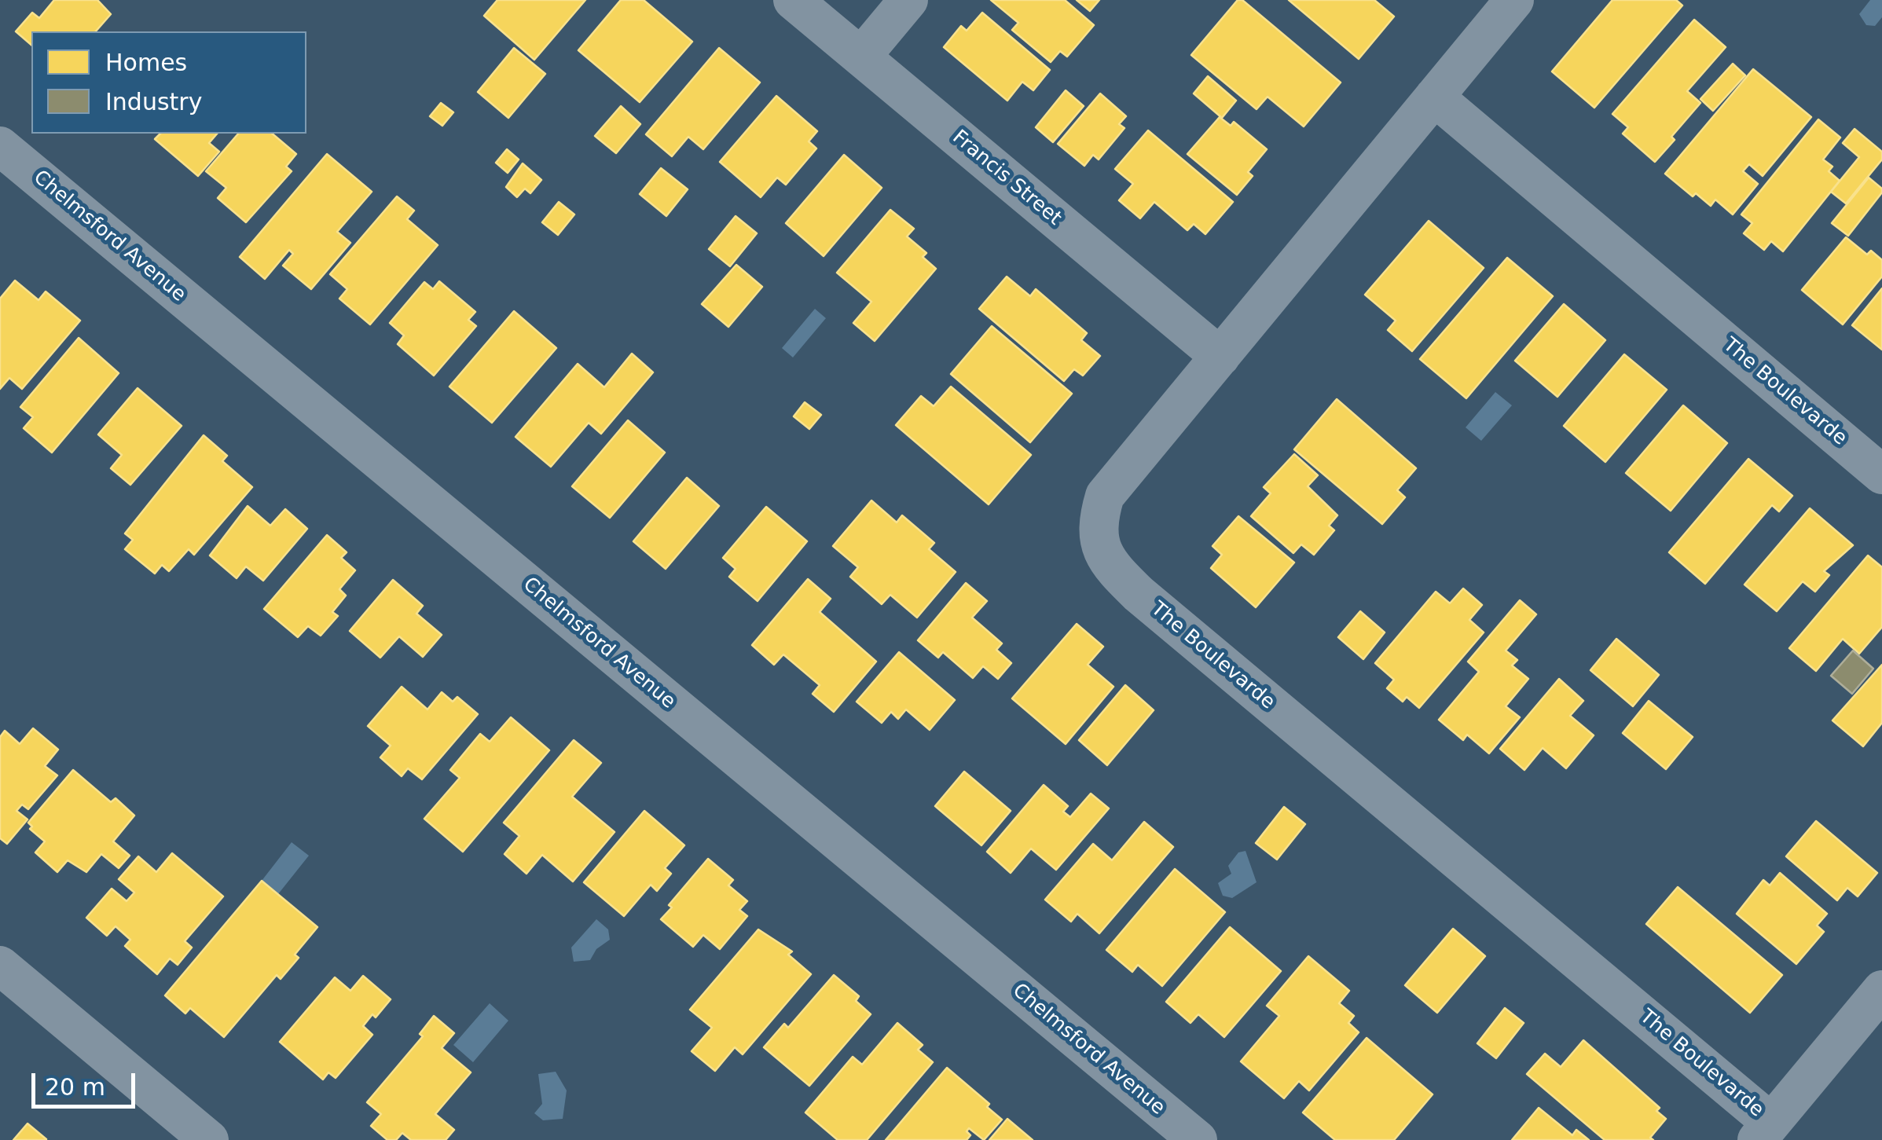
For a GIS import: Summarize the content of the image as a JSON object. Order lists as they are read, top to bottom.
{
  "streets": {
    "street": ["Francis Street", "Chelmsford Avenue", "The Boulevarde"]
  },
  "crossings": [
    ["Francis Street", "The Boulevarde"]
  ],
  "legend": ["Homes", "Industry"],
  "scale_bar": "20 m"
}
